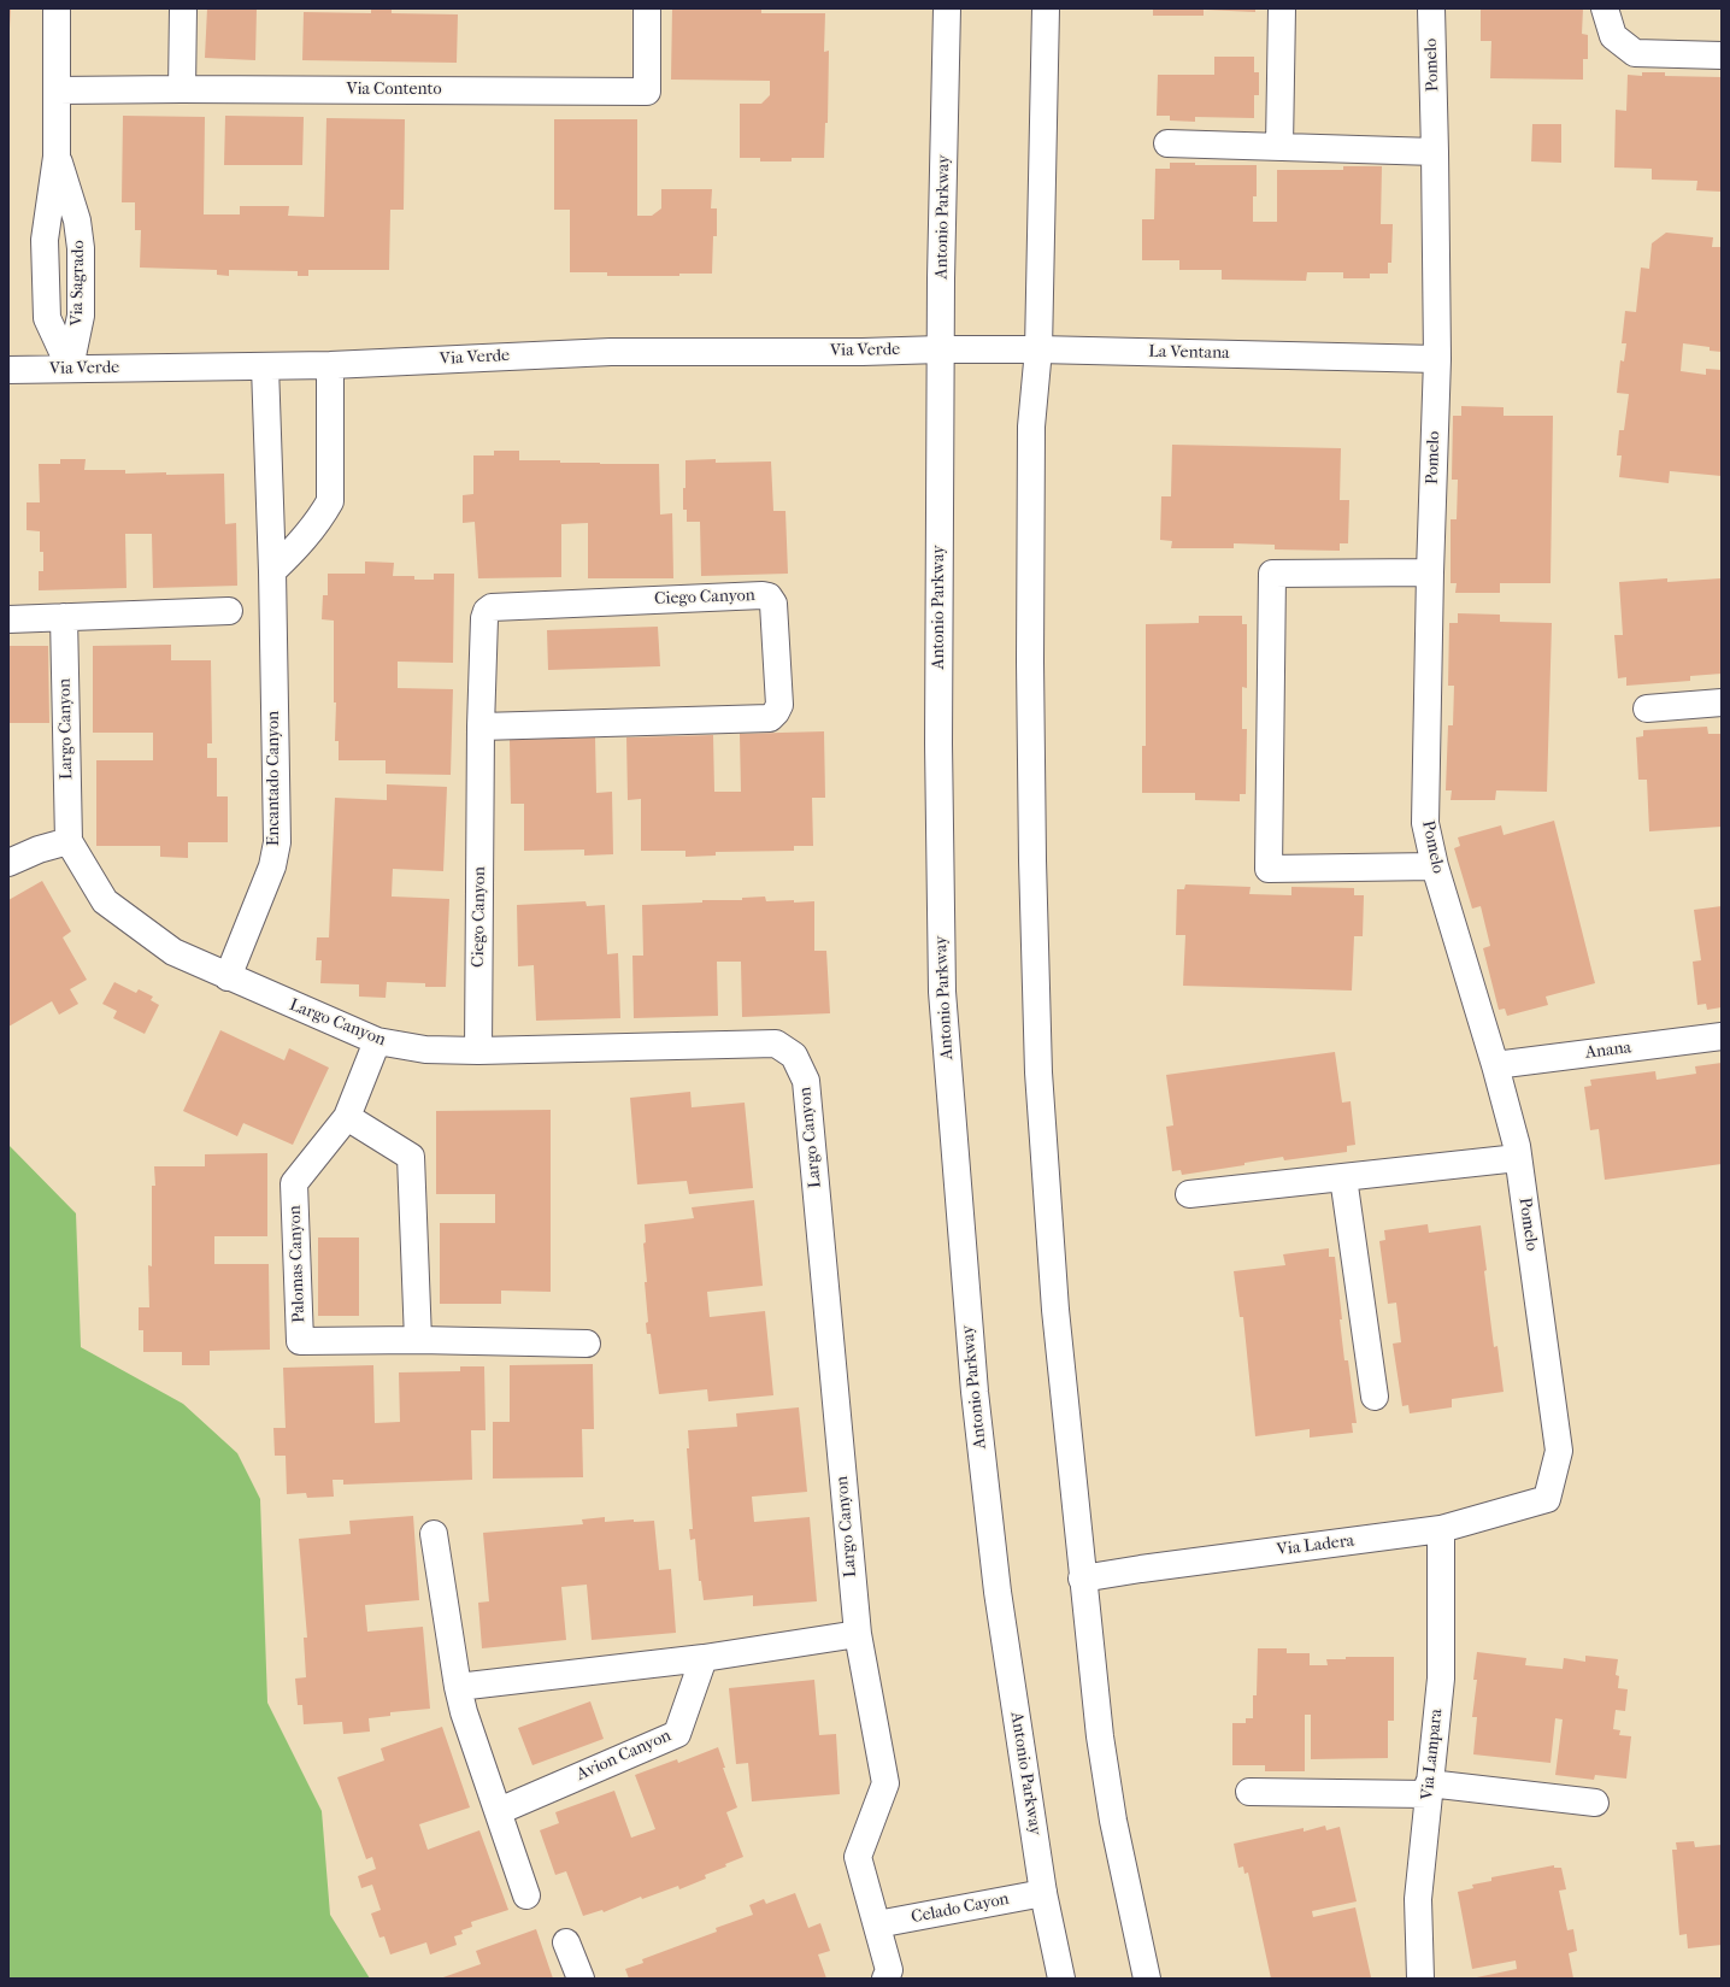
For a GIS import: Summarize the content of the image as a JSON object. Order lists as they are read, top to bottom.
{
  "streets": {
    "street": [
      "Pomelo",
      "Via Contento",
      "Antonio Parkway",
      "Via Sagrado",
      "Via Verde",
      "La Ventana",
      "Ciego Canyon",
      "Largo Canyon",
      "Encantado Canyon",
      "Anana",
      "Palomas Canyon",
      "Via Ladera",
      "Via Lampara",
      "Avion Canyon",
      "Celado Cayon"
    ]
  },
  "crossings": [
    ["Pomelo", "La Ventana"],
    ["Pomelo", "Anana"],
    ["Pomelo", "Via Ladera"],
    ["Via Contento", "Via Sagrado"],
    ["Antonio Parkway", "Via Verde"],
    ["Antonio Parkway", "La Ventana"],
    ["Antonio Parkway", "Celado Cayon"],
    ["Via Sagrado", "Via Verde"],
    ["Via Verde", "La Ventana"],
    ["Via Verde", "Encantado Canyon"],
    ["Ciego Canyon", "Largo Canyon"],
    ["Largo Canyon", "Encantado Canyon"],
    ["Largo Canyon", "Palomas Canyon"],
    ["Largo Canyon", "Celado Cayon"],
    ["Via Ladera", "Via Lampara"]
  ]
}
